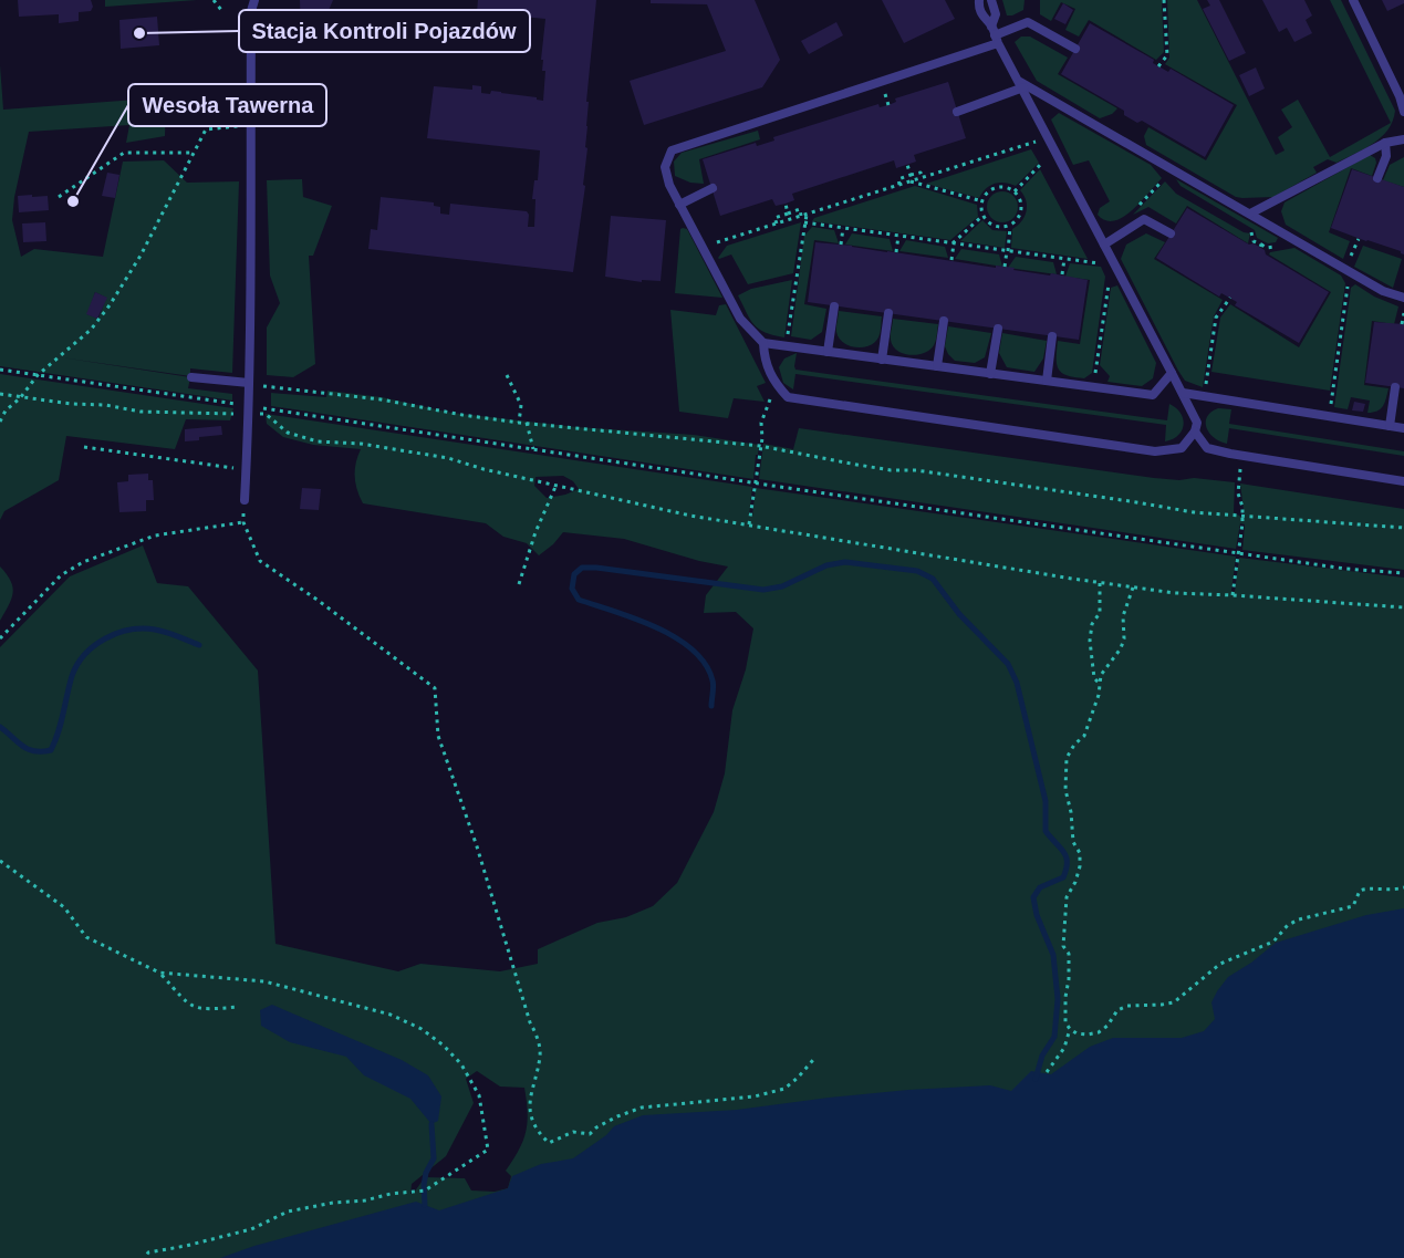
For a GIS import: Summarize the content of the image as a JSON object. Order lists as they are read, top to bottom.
{
  "places": ["Stacja Kontroli Pojazdów", "Wesoła Tawerna"]
}
